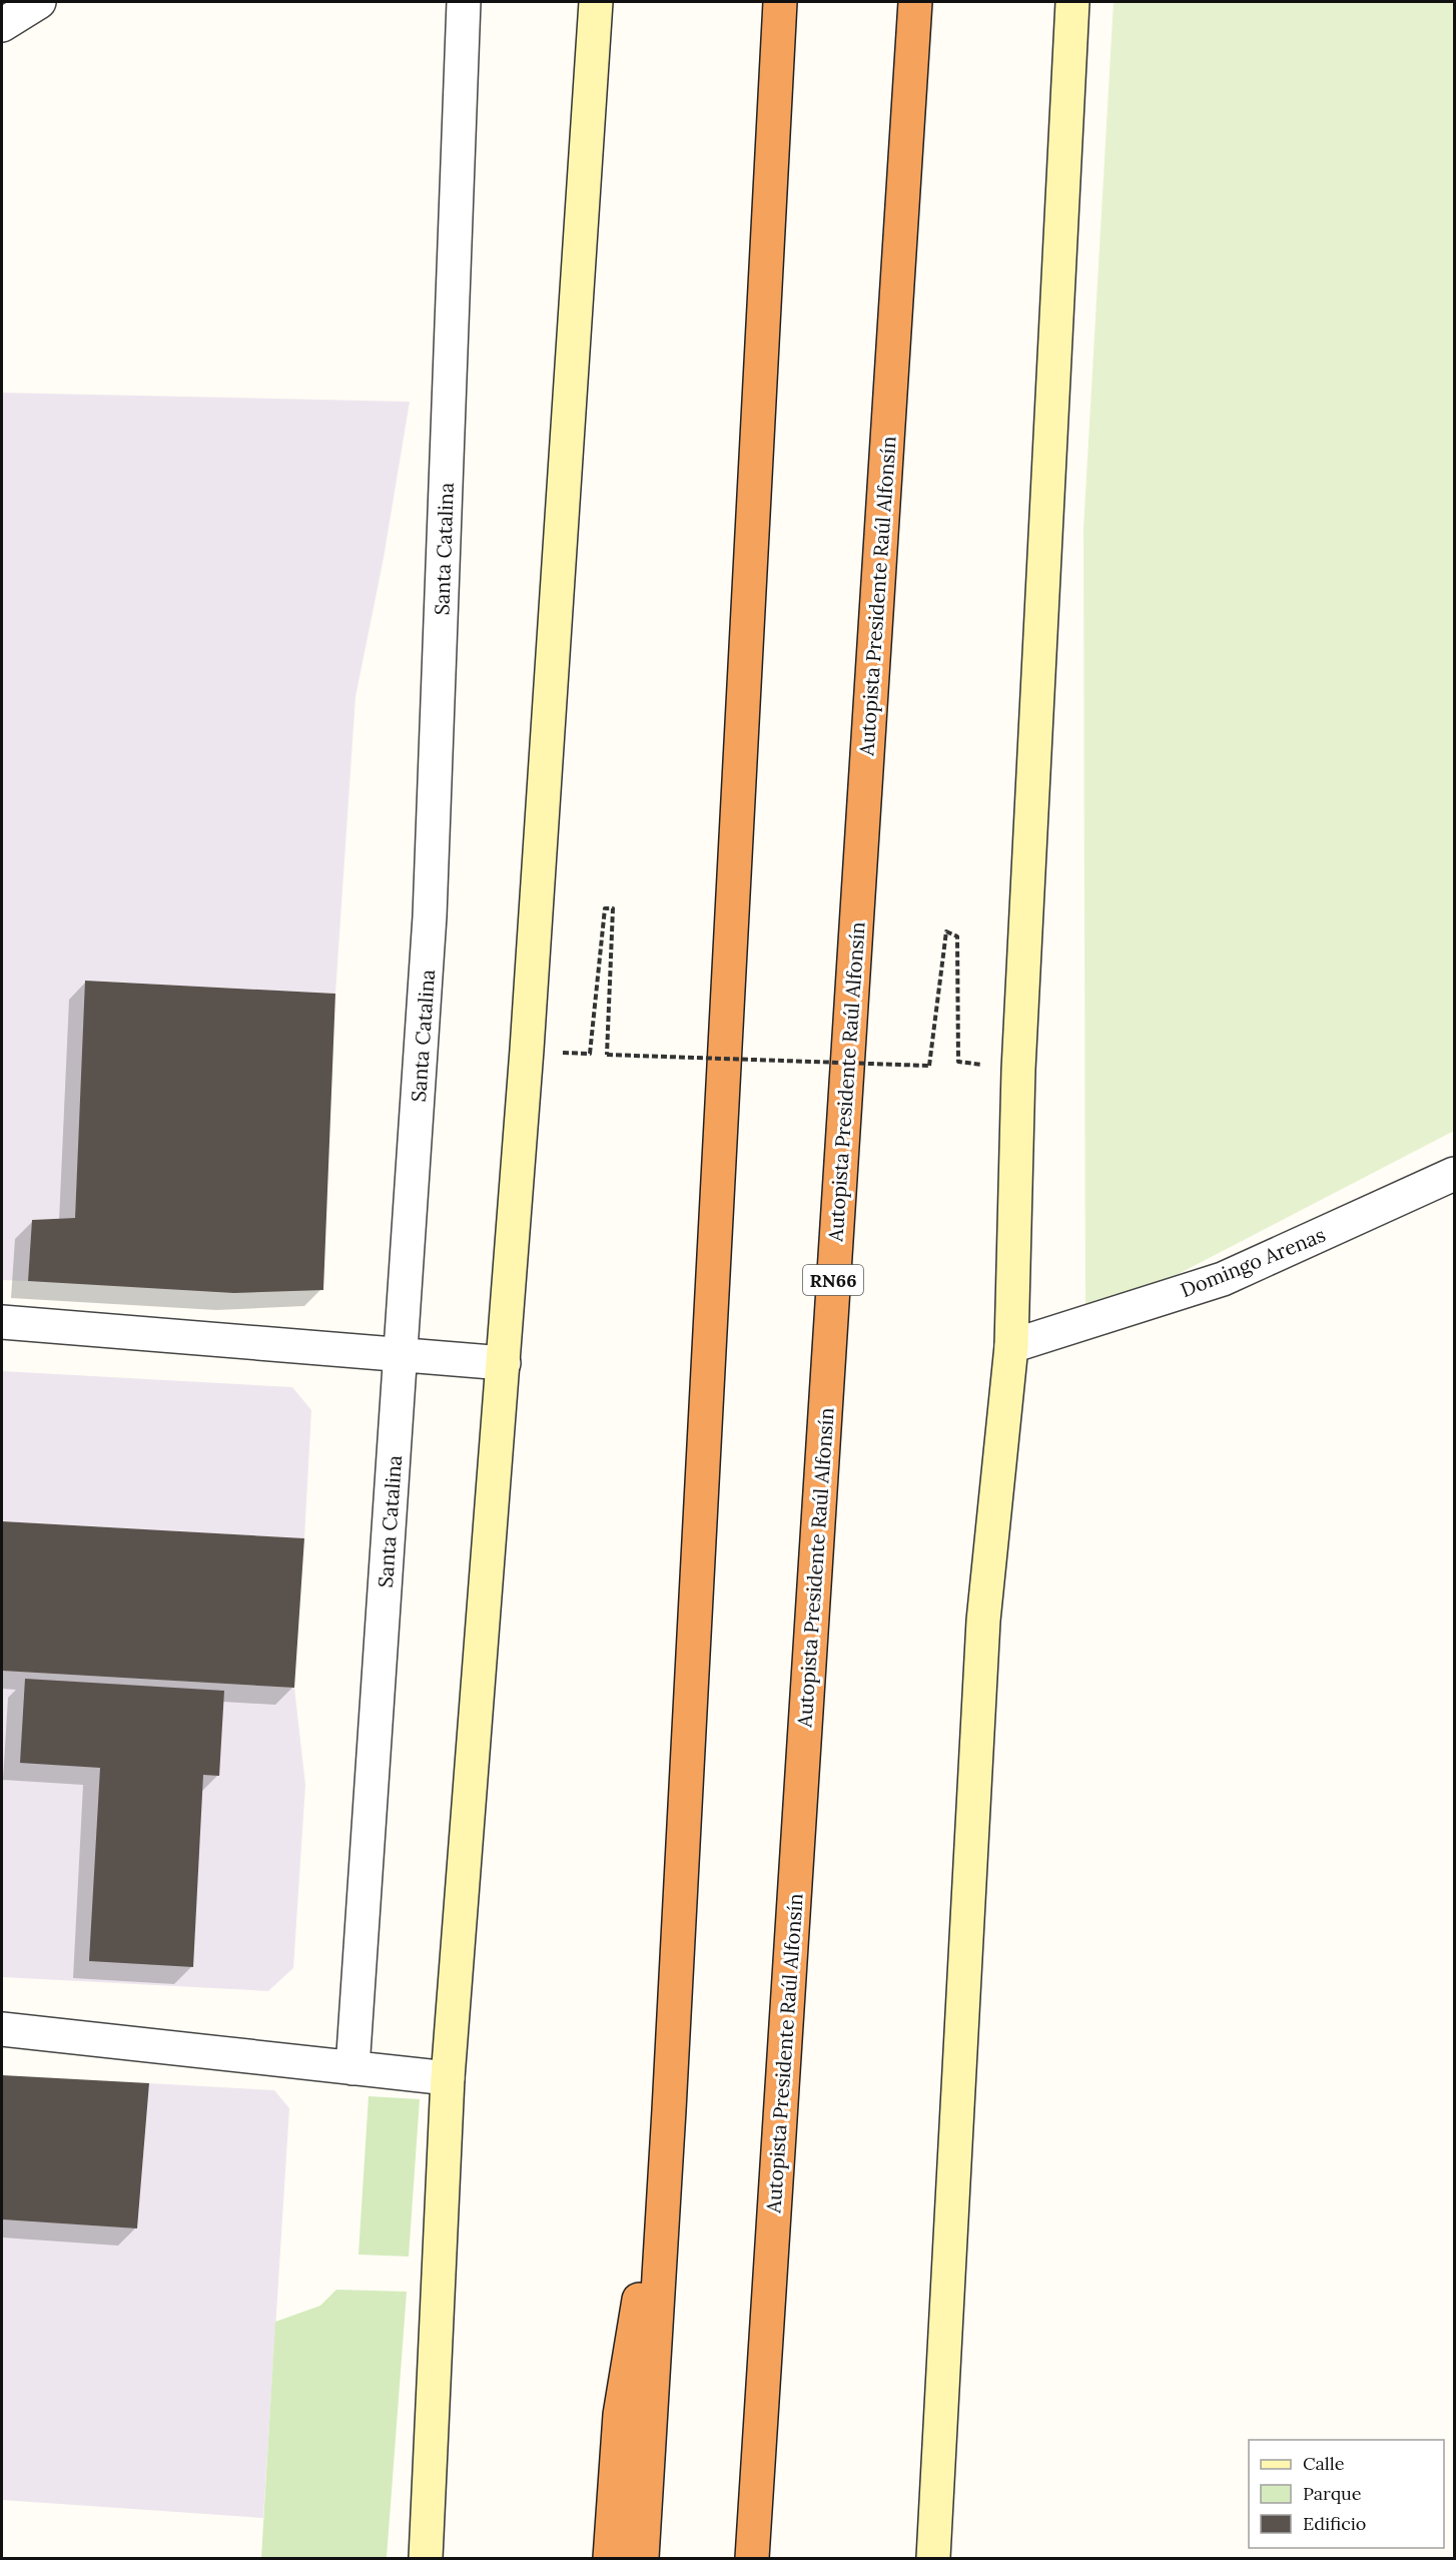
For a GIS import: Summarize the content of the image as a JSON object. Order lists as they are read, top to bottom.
{
  "streets": {
    "highway": ["Autopista Presidente Raúl Alfonsín", "RN66"],
    "street": ["Santa Catalina", "Domingo Arenas"]
  },
  "legend": ["Calle", "Parque", "Edificio"]
}
